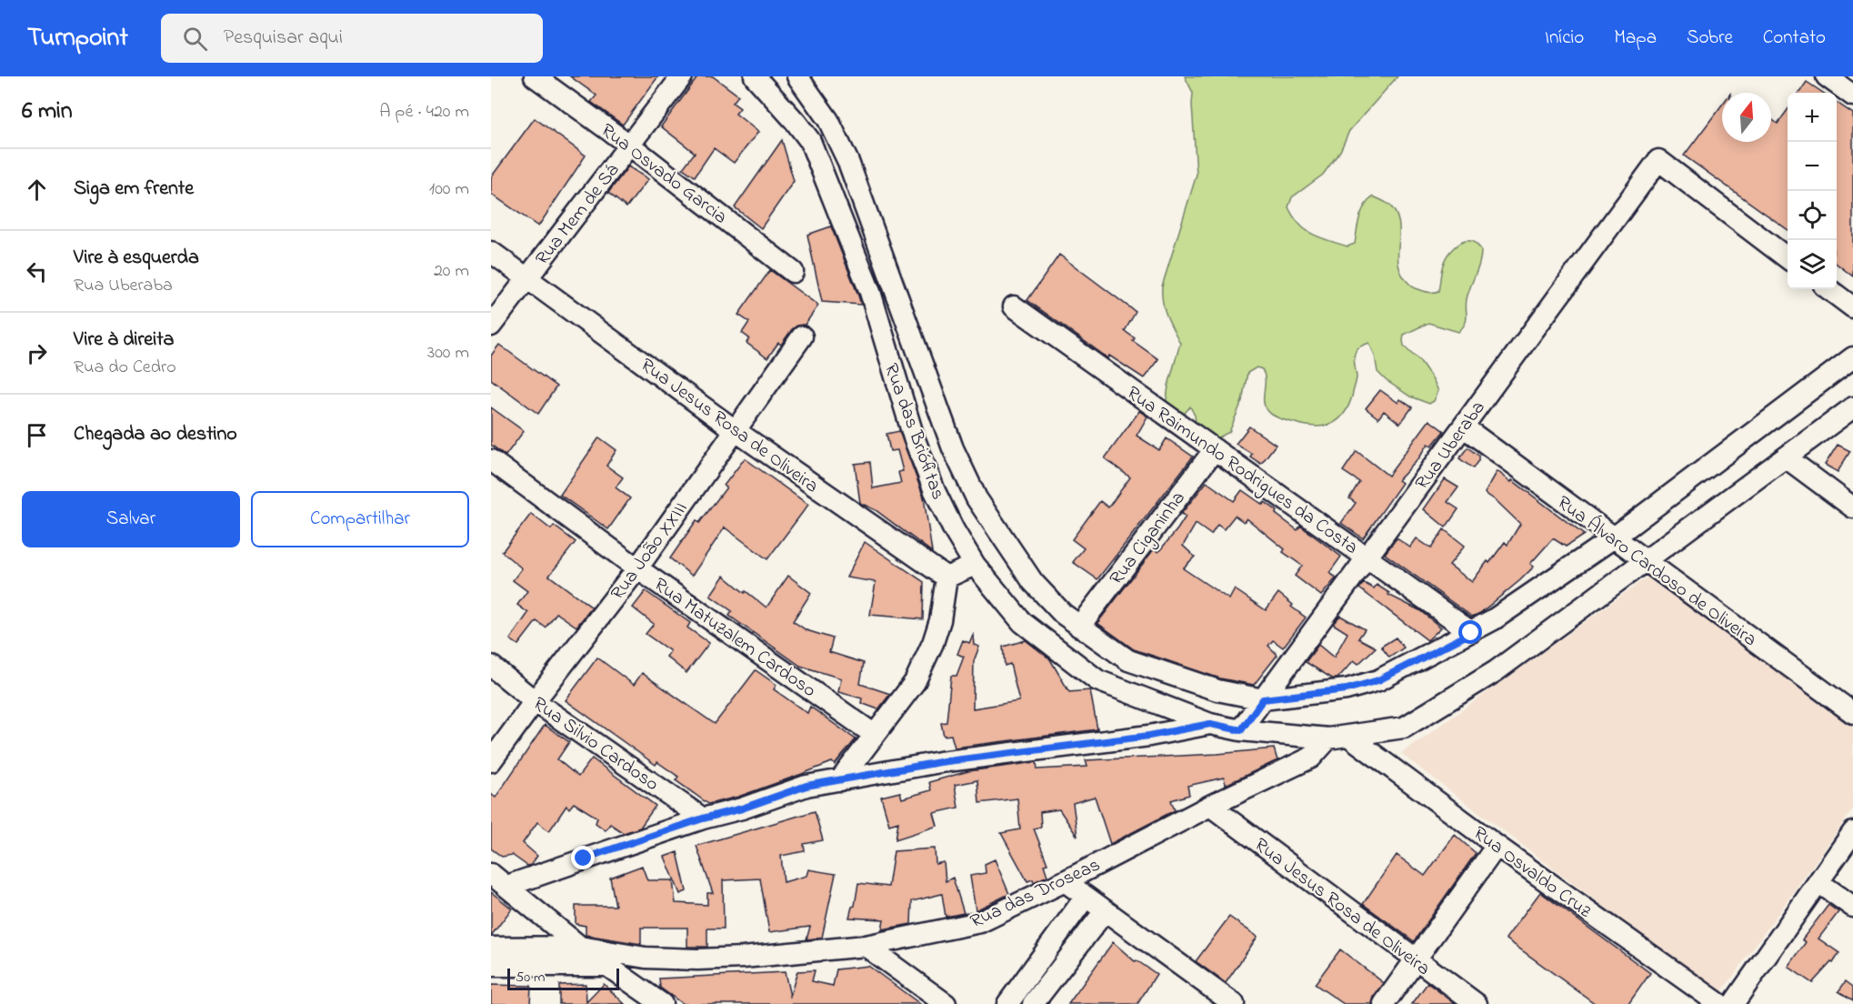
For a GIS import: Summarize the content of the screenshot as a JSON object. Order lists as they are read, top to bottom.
{
  "streets": {
    "street": [
      "Rua Osvado Garcia",
      "Rua Mem de Sá",
      "Rua Jesus Rosa de Oliveira",
      "Rua das Briófitas",
      "Rua Uberaba",
      "Rua Raimundo Rodrigues da Costa",
      "Rua Ciganinha",
      "Rua João XXIII",
      "Rua Álvaro Cardoso de Oliveira",
      "Rua Matuzalem Cardoso",
      "Rua Silvio Cardoso",
      "Rua Osvaldo Cruz",
      "Rua das Droseas"
    ]
  },
  "crossings": [
    ["Rua Osvado Garcia", "Rua Mem de Sá"],
    ["Rua Mem de Sá", "Rua Jesus Rosa de Oliveira"],
    ["Rua Jesus Rosa de Oliveira", "Rua João XXIII"],
    ["Rua Jesus Rosa de Oliveira", "Rua das Droseas"],
    ["Rua das Briófitas", "Rua Uberaba"],
    ["Rua das Briófitas", "Rua Raimundo Rodrigues da Costa"],
    ["Rua das Briófitas", "Rua Ciganinha"],
    ["Rua das Briófitas", "Rua Álvaro Cardoso de Oliveira"],
    ["Rua Uberaba", "Rua Raimundo Rodrigues da Costa"],
    ["Rua Uberaba", "Rua Álvaro Cardoso de Oliveira"],
    ["Rua Raimundo Rodrigues da Costa", "Rua Ciganinha"],
    ["Rua João XXIII", "Rua Matuzalem Cardoso"],
    ["Rua João XXIII", "Rua Silvio Cardoso"]
  ],
  "scale_bar": "50 m",
  "north": "top",
  "page": {
    "header": "Turnpoint",
    "search": "Pesquisar aqui",
    "nav": [
      "Início",
      "Mapa",
      "Sobre",
      "Contato"
    ],
    "heading": ["6 min", "A pé · 420 m"],
    "map_buttons": ["+", "−"],
    "list": [
      ["Siga em frente", "100 m"],
      ["Vire à esquerda", "Rua Uberaba", "20 m"],
      ["Vire à direita", "Rua do Cedro", "300 m"],
      "Chegada ao destino"
    ],
    "buttons": ["Salvar", "Compartilhar"],
    "scale": "50 m"
  }
}
